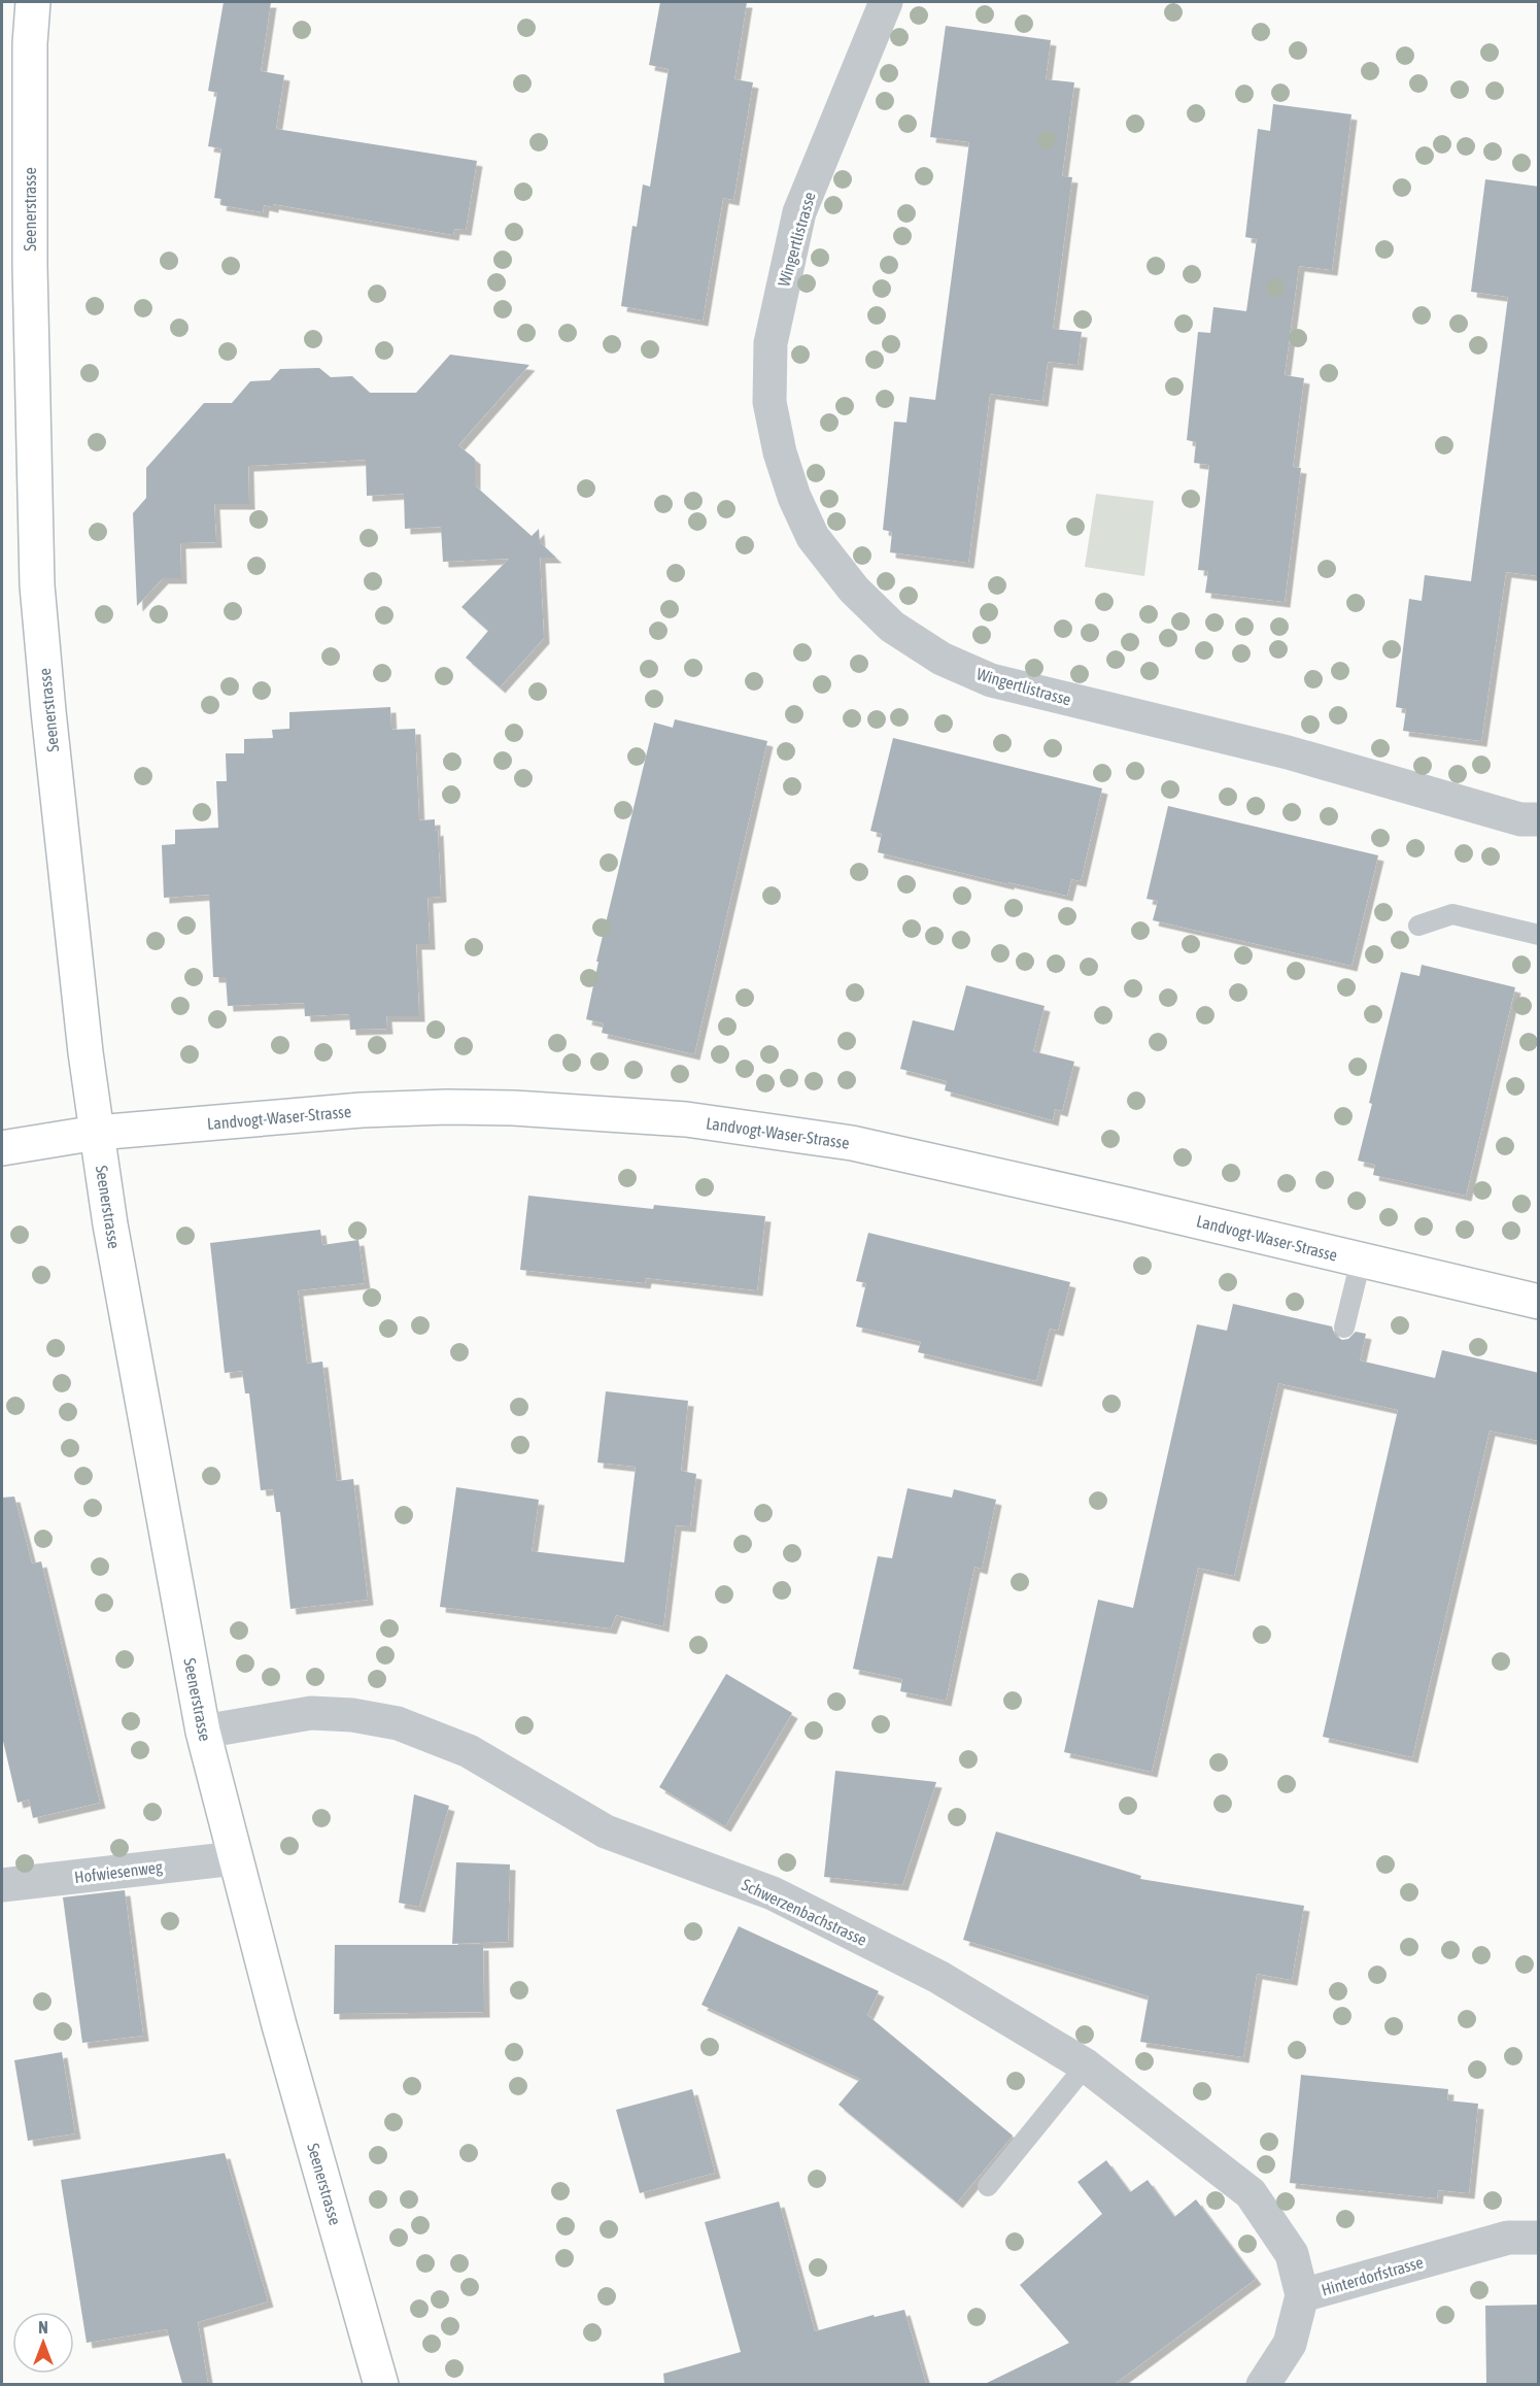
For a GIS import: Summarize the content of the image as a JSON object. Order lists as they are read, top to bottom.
{
  "streets": {
    "main road": ["Seenerstrasse", "Landvogt-Waser-Strasse"],
    "street": [
      "Wingertlistrasse",
      "Hofwiesenweg",
      "Schwerzenbachstrasse",
      "Hinterdorfstrasse"
    ]
  },
  "crossings": [
    ["Seenerstrasse", "Landvogt-Waser-Strasse"],
    ["Seenerstrasse", "Hofwiesenweg"],
    ["Seenerstrasse", "Schwerzenbachstrasse"],
    ["Schwerzenbachstrasse", "Hinterdorfstrasse"]
  ],
  "north": "top"
}
